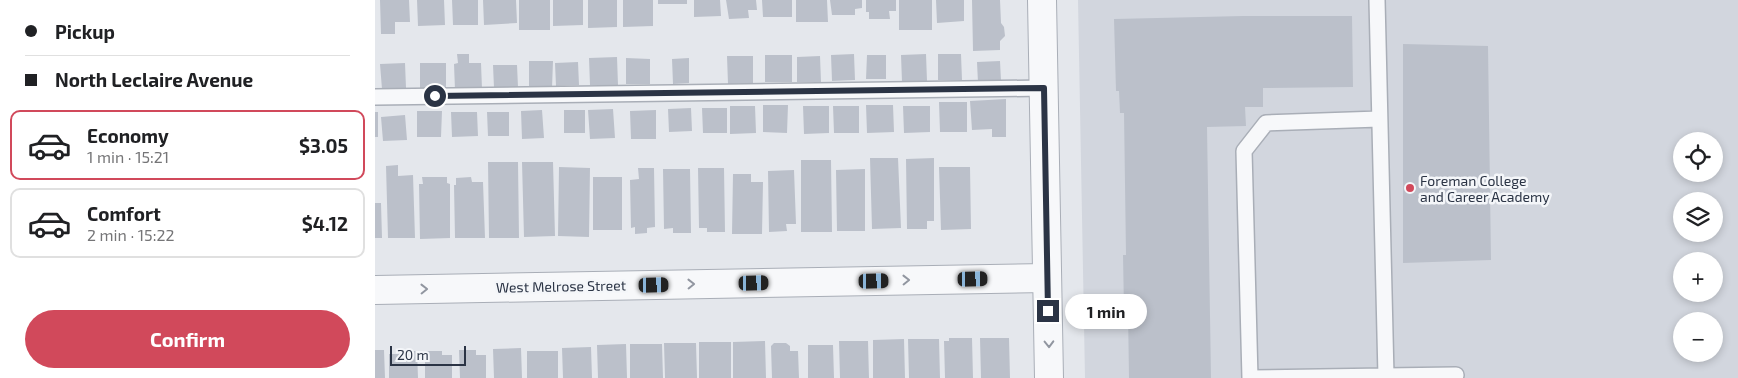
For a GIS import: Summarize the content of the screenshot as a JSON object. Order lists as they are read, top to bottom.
{
  "streets": {
    "street": ["West Melrose Street"]
  },
  "one_way": ["West Melrose Street"],
  "places": ["Foreman College and Career Academy"],
  "scale_bar": "20 m",
  "page": {
    "banner": ["Pickup", "North Leclaire Avenue"],
    "list": [
      {
        "name": "Economy",
        "note": "1 min · 15:21",
        "value": "$3.05"
      },
      {
        "name": "Comfort",
        "note": "2 min · 15:22",
        "value": "$4.12"
      }
    ],
    "map_buttons": ["+", "−"],
    "bubble": "1 min",
    "buttons": "Confirm",
    "scale": "20 m"
  }
}
